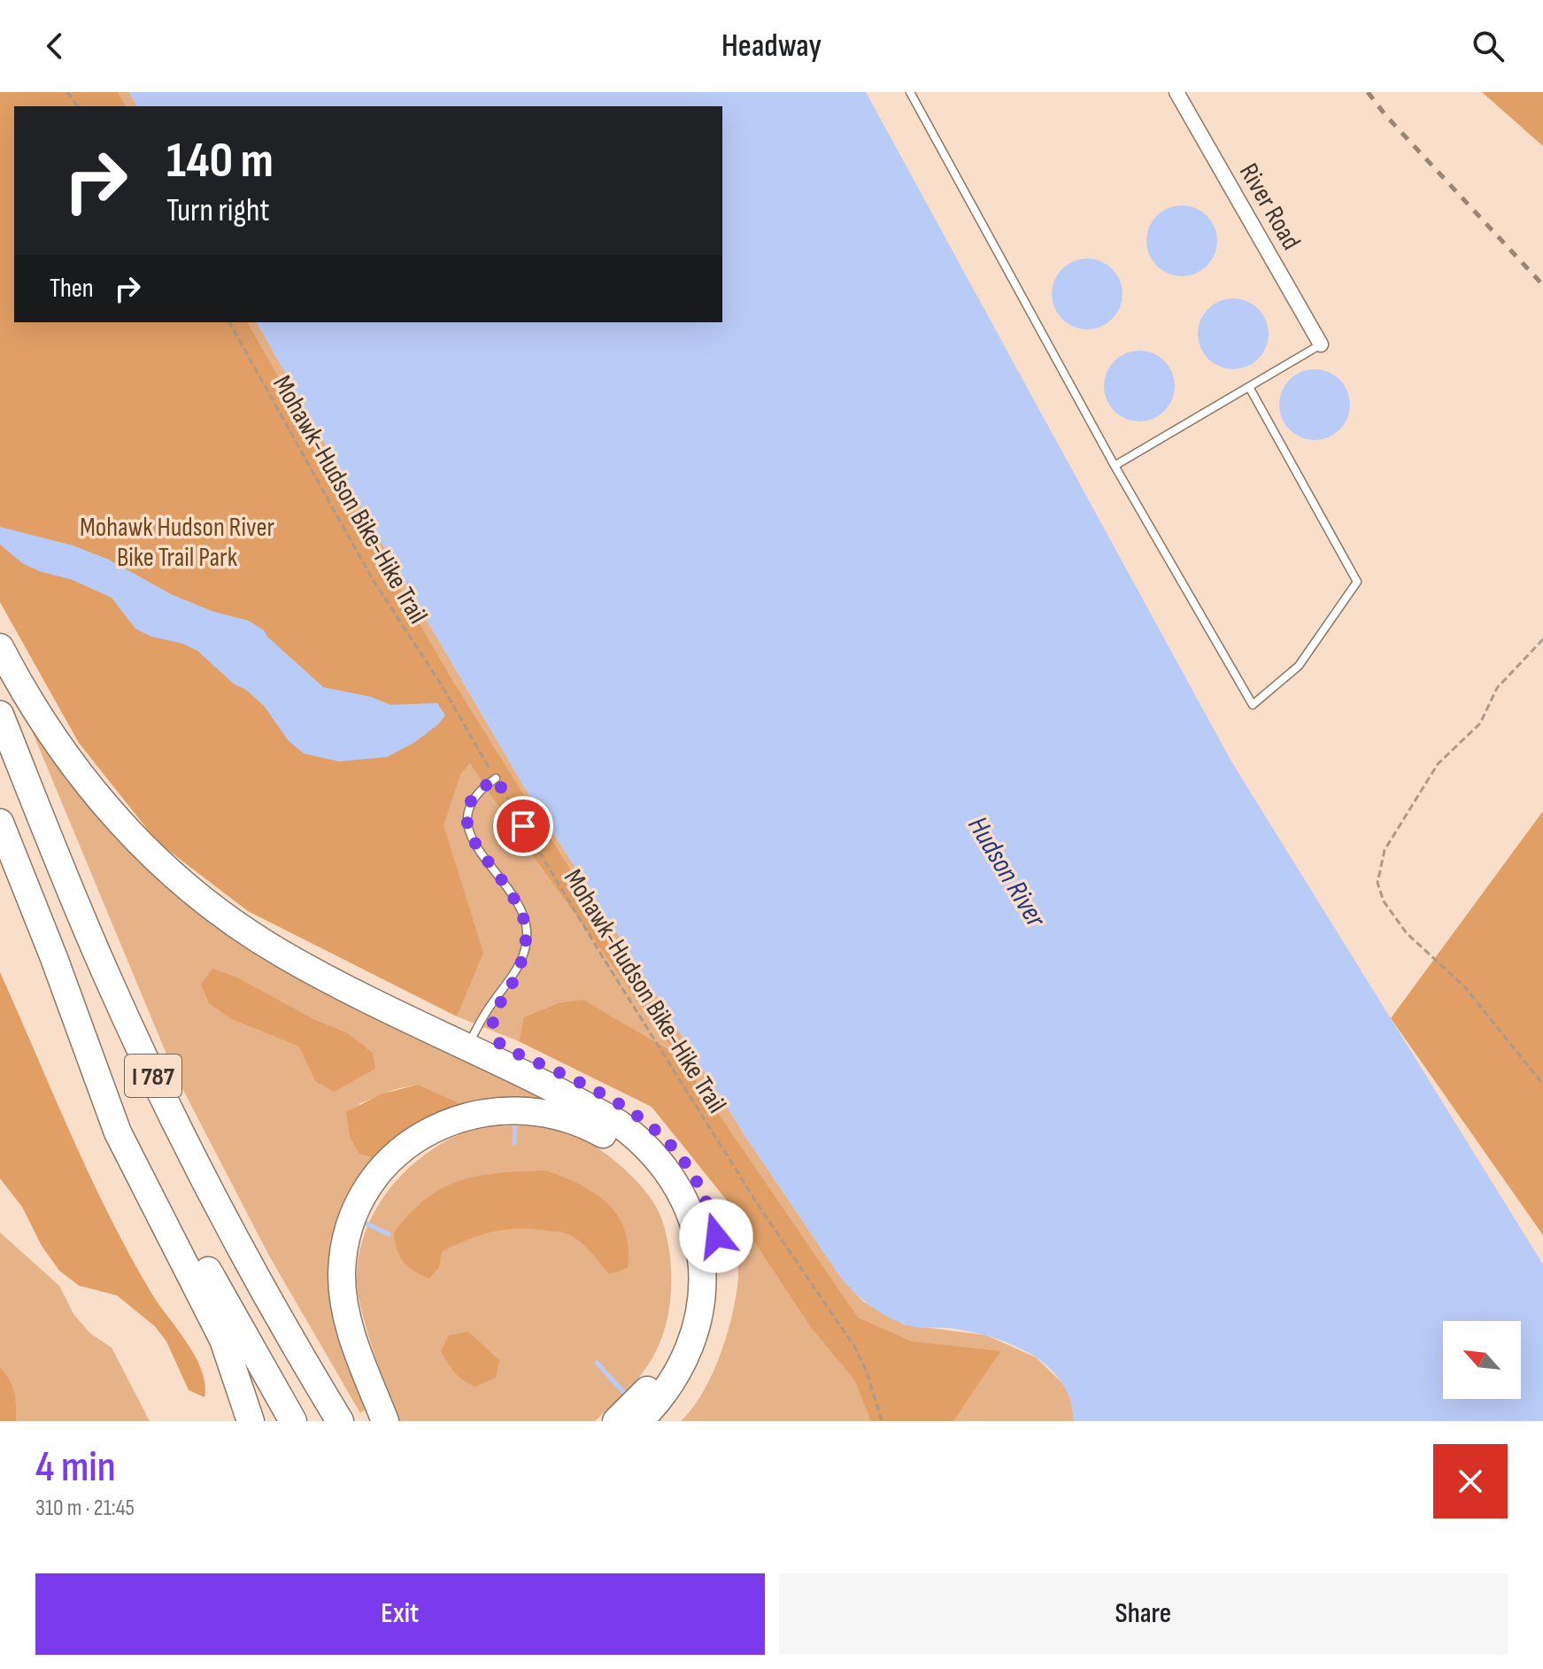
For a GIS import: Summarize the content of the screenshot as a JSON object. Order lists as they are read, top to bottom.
{
  "streets": {
    "highway": ["I 787"],
    "street": ["River Road"],
    "path": ["Mohawk-Hudson Bike-Hike Trail"]
  },
  "water": ["Hudson River"],
  "parks": ["Mohawk Hudson River Bike Trail Park"],
  "north": "top left",
  "page": {
    "header": "Headway",
    "turn": ["140 m", "Turn right"],
    "then": "Then",
    "heading": ["4 min", "310 m · 21:45"],
    "buttons": ["Exit", "Share"]
  }
}
